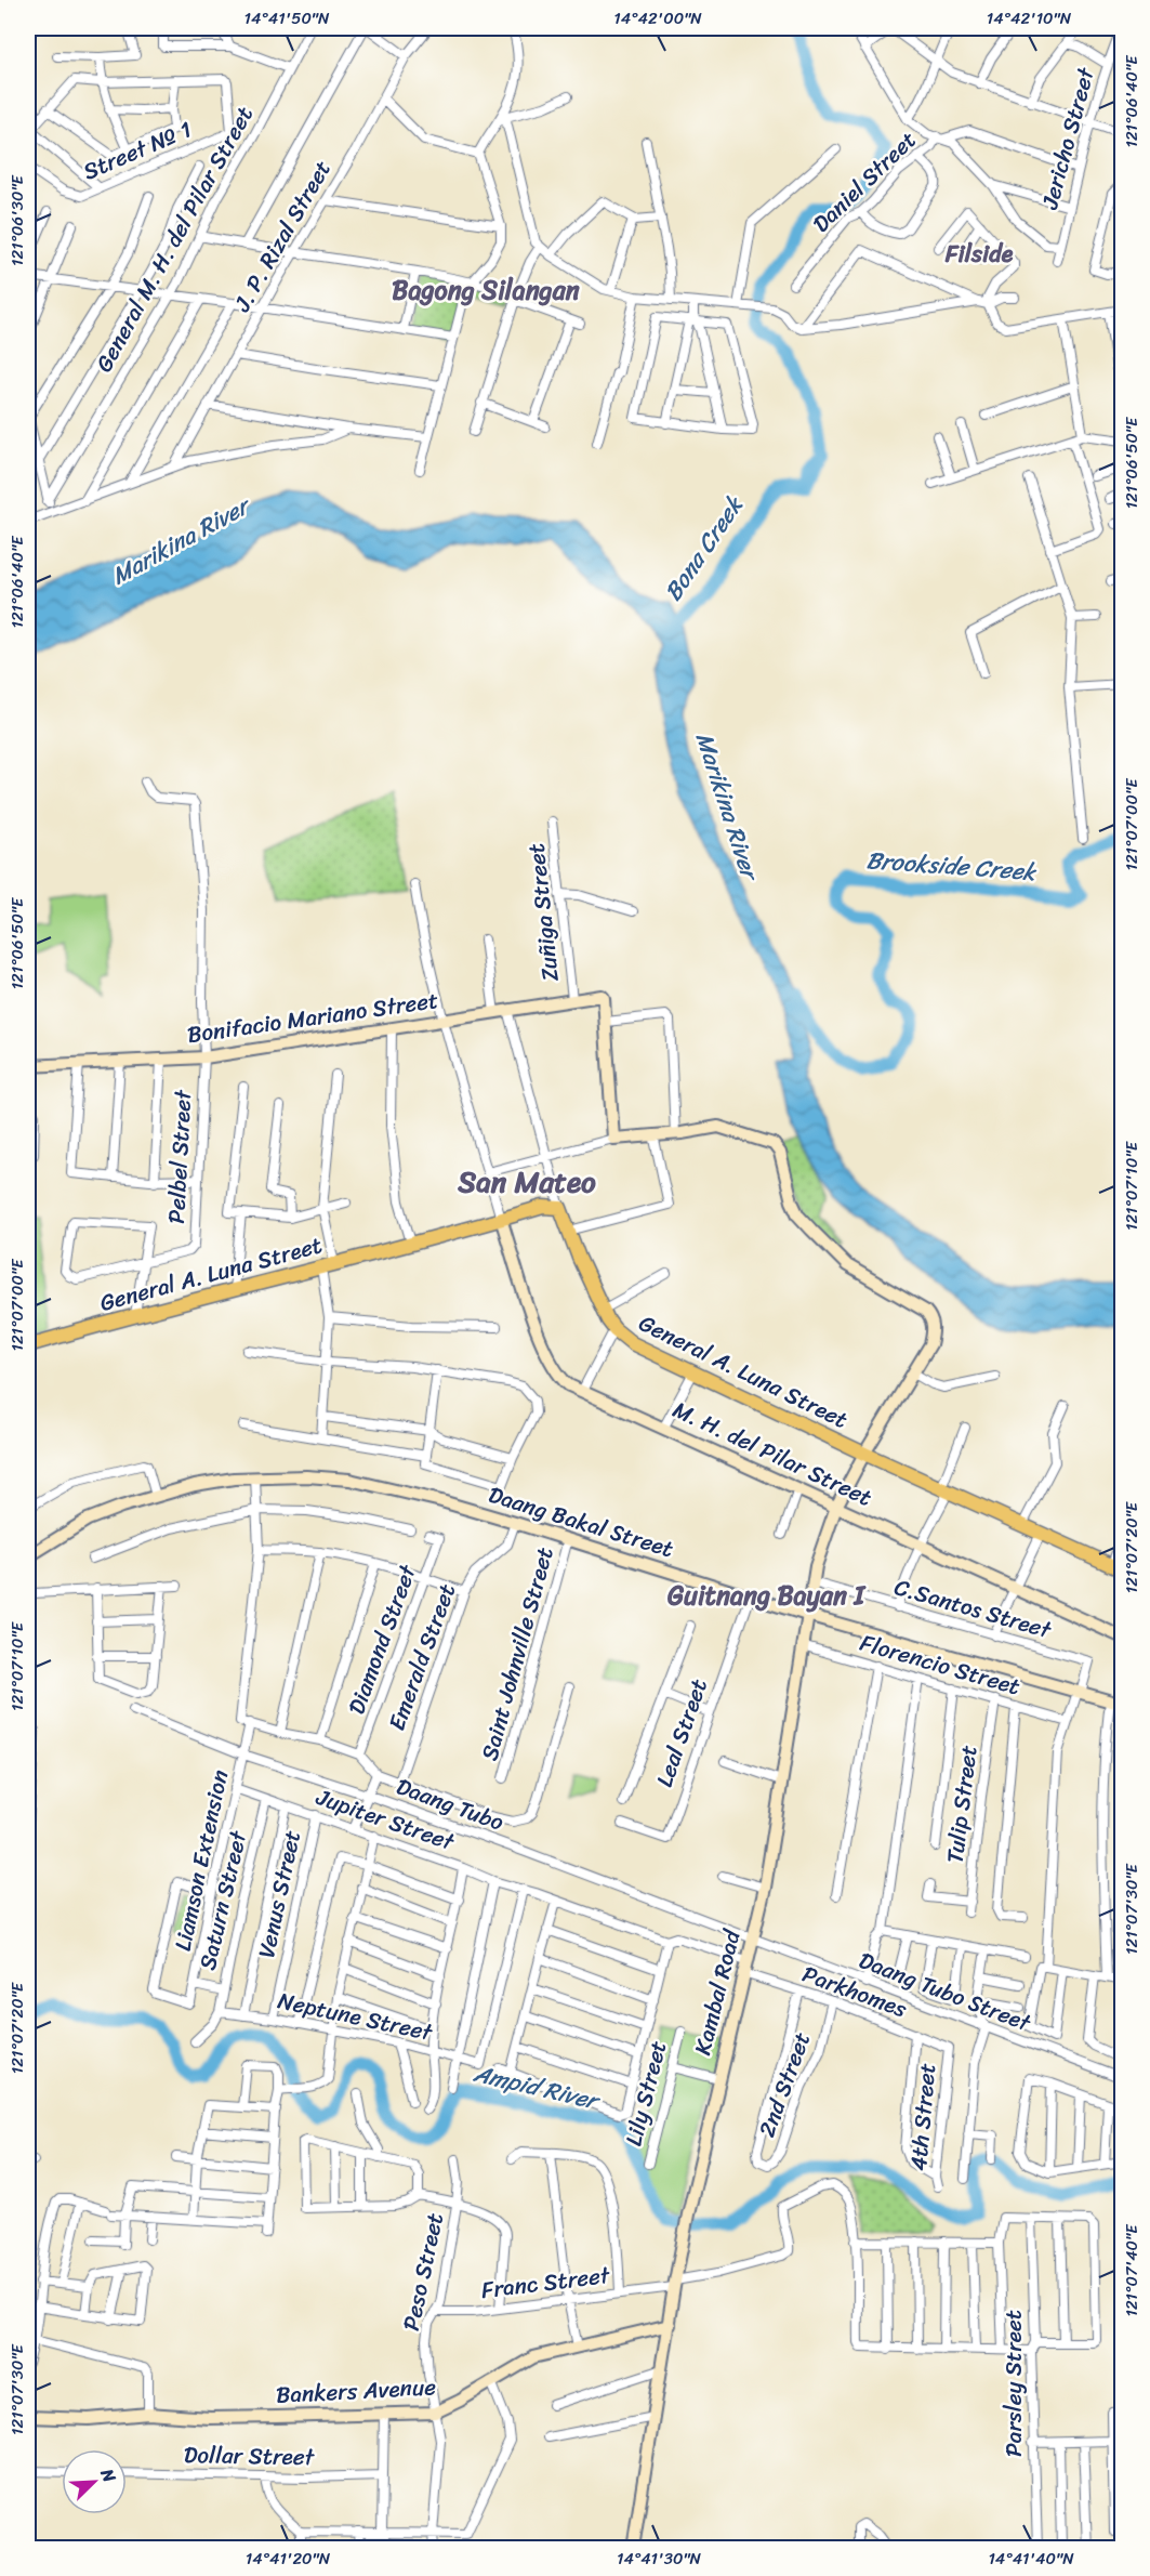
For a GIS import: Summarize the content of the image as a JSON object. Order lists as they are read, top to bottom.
{
  "streets": {
    "main road": ["General A. Luna Street"],
    "street": [
      "Jericho Street",
      "Street № 1",
      "Daniel Street",
      "J. P. Rizal Street",
      "General M. H. del Pilar Street",
      "Zuñiga Street",
      "Bonifacio Mariano Street",
      "Pelbel Street",
      "M. H. del Pilar Street",
      "Daang Bakal Street",
      "C.Santos Street",
      "Diamond Street",
      "Saint Johnville Street",
      "Emerald Street",
      "Florencio Street",
      "Leal Street",
      "Daang Tubo",
      "Tulip Street",
      "Jupiter Street",
      "Liamson Extension",
      "Venus Street",
      "Saturn Street",
      "Parkhomes",
      "Daang Tubo Street",
      "Kambal Road",
      "Neptune Street",
      "2nd Street",
      "Lily Street",
      "4th Street",
      "Peso Street",
      "Franc Street",
      "Parsley Street",
      "Bankers Avenue",
      "Dollar Street"
    ]
  },
  "crossings": [
    ["Jericho Street", "Daniel Street"],
    ["Zuñiga Street", "Bonifacio Mariano Street"],
    ["Bonifacio Mariano Street", "Pelbel Street"],
    ["Pelbel Street", "General A. Luna Street"],
    ["General A. Luna Street", "M. H. del Pilar Street"],
    ["General A. Luna Street", "Kambal Road"],
    ["M. H. del Pilar Street", "Kambal Road"],
    ["Daang Bakal Street", "C.Santos Street"],
    ["Daang Bakal Street", "Saint Johnville Street"],
    ["Daang Bakal Street", "Emerald Street"],
    ["Daang Bakal Street", "Leal Street"],
    ["Daang Bakal Street", "Kambal Road"],
    ["C.Santos Street", "Kambal Road"],
    ["Florencio Street", "Tulip Street"],
    ["Florencio Street", "Kambal Road"],
    ["Daang Tubo", "Liamson Extension"],
    ["Daang Tubo", "Daang Tubo Street"],
    ["Daang Tubo", "Kambal Road"],
    ["Jupiter Street", "Liamson Extension"],
    ["Jupiter Street", "Venus Street"],
    ["Jupiter Street", "Saturn Street"],
    ["Jupiter Street", "Kambal Road"],
    ["Jupiter Street", "Neptune Street"],
    ["Venus Street", "Neptune Street"],
    ["Saturn Street", "Neptune Street"],
    ["Parkhomes", "Kambal Road"],
    ["Parkhomes", "2nd Street"],
    ["Parkhomes", "4th Street"],
    ["Daang Tubo Street", "Kambal Road"],
    ["Kambal Road", "Franc Street"],
    ["Kambal Road", "Bankers Avenue"],
    ["Peso Street", "Franc Street"],
    ["Peso Street", "Bankers Avenue"]
  ],
  "districts": [
    "Filside",
    "Bagong Silangan",
    "San Mateo",
    "Guitnang Bayan I"
  ],
  "water": [
    "Marikina River",
    "Bona Creek",
    "Brookside Creek",
    "Ampid River"
  ],
  "north": "top right",
  "coordinates": [
    "14°41'50\"N",
    "14°42'00\"N",
    "14°42'10\"N",
    "121°06'40\"E",
    "121°06'30\"E",
    "121°06'50\"E",
    "121°07'00\"E",
    "121°07'10\"E",
    "121°07'20\"E",
    "121°07'30\"E",
    "121°07'40\"E",
    "14°41'20\"N",
    "14°41'30\"N",
    "14°41'40\"N"
  ]
}
